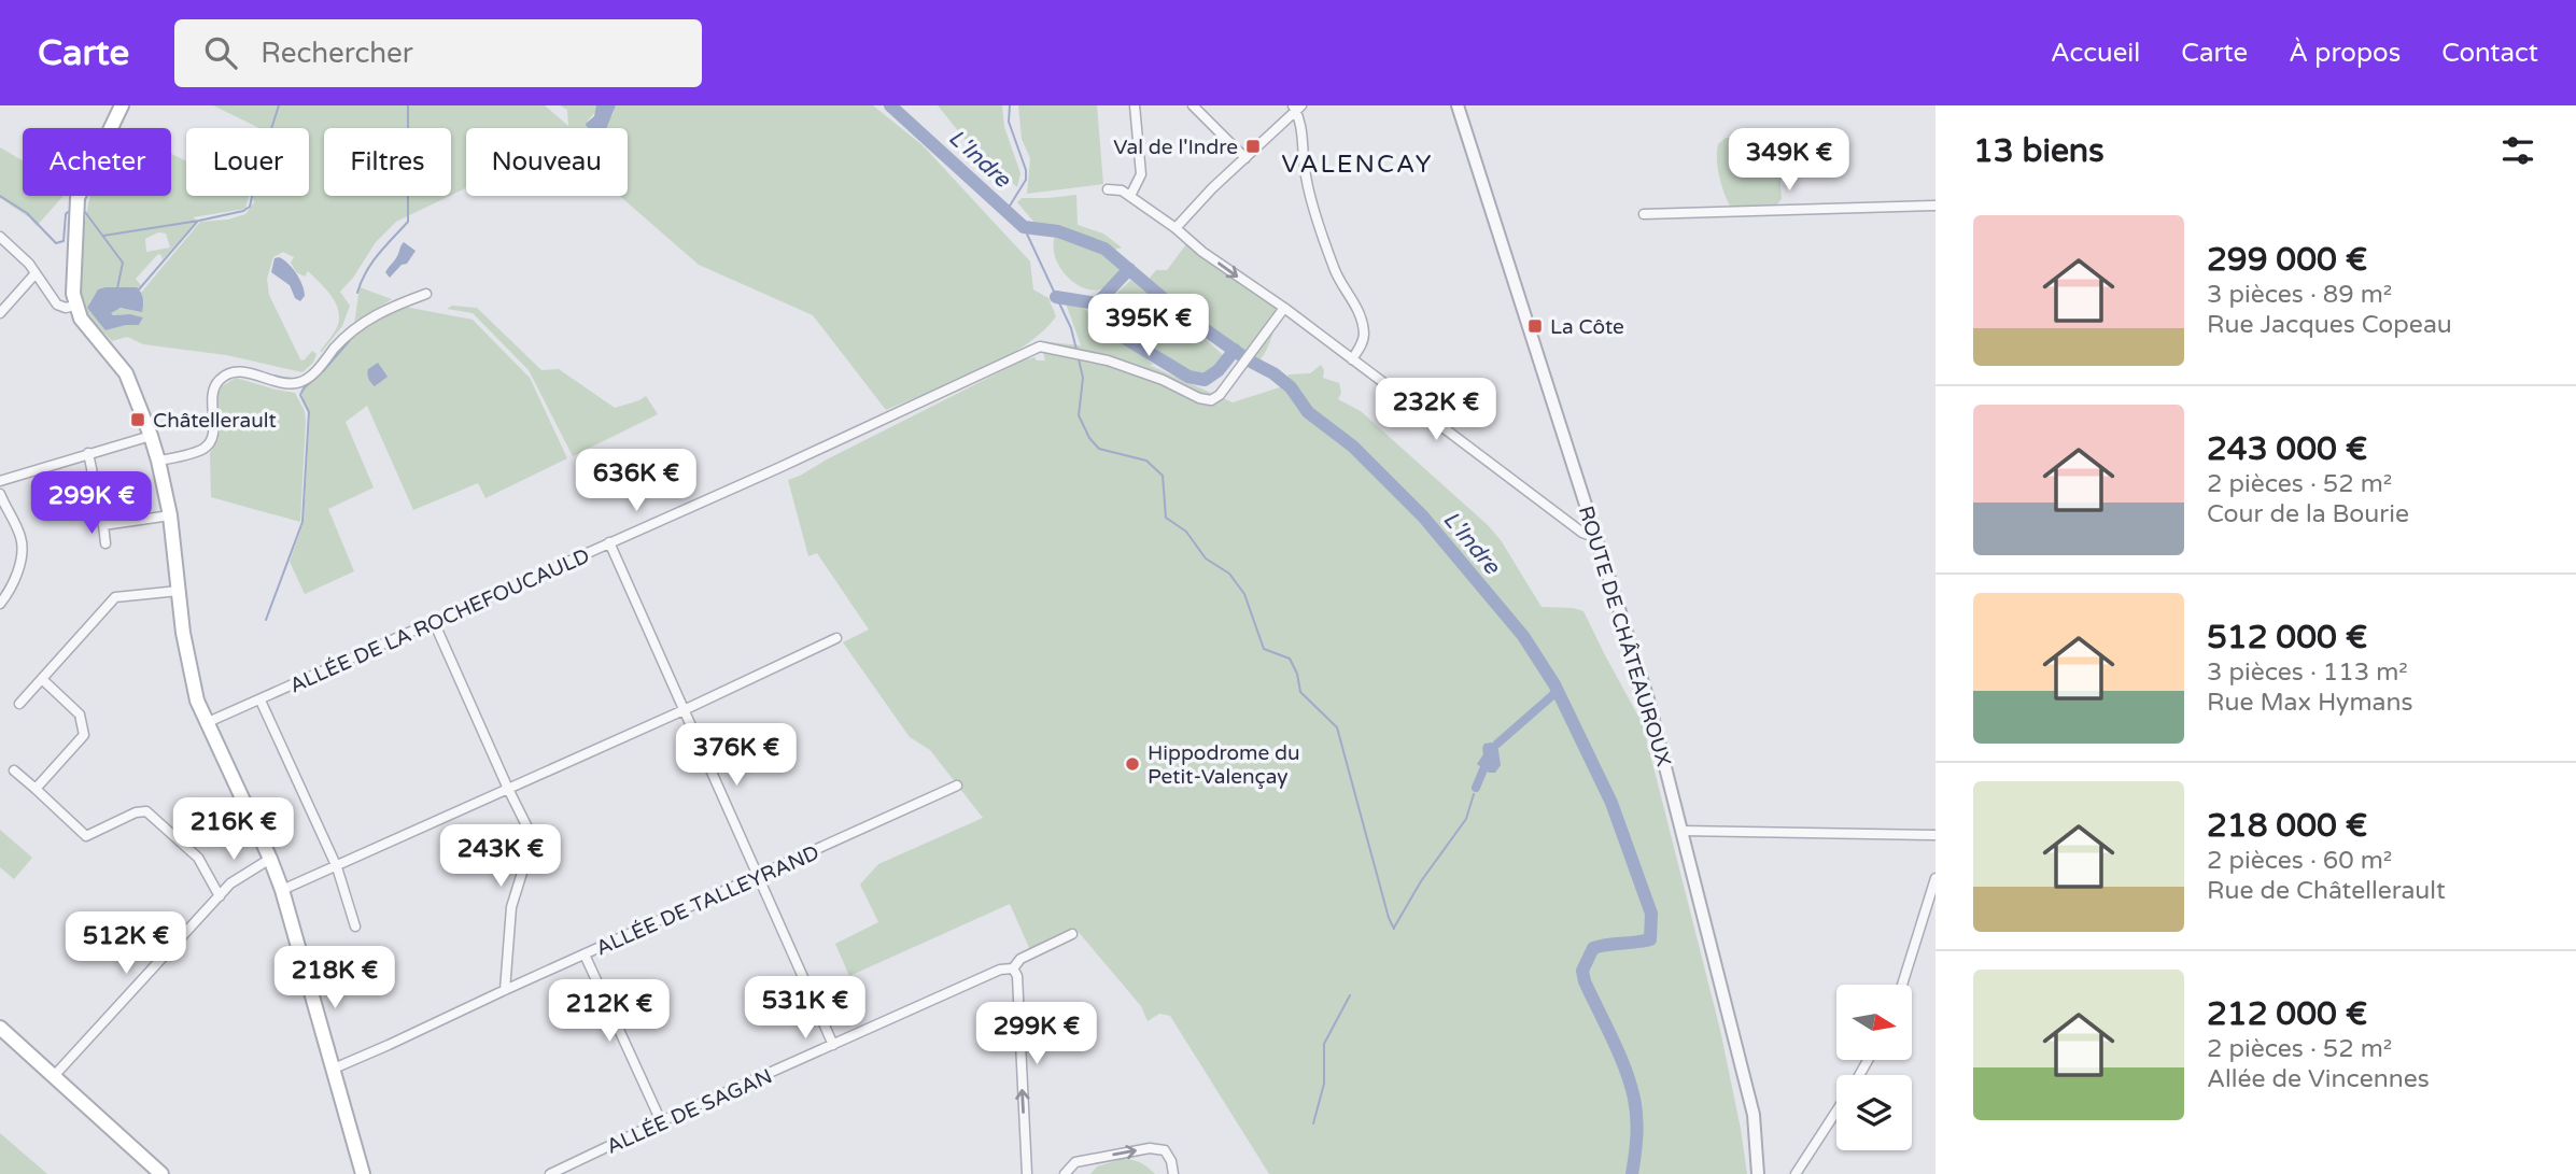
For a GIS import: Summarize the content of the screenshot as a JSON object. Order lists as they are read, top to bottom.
{
  "streets": {
    "street": [
      "ALLÉE DE LA ROCHEFOUCAULD",
      "ROUTE DE CHÂTEAUROUX",
      "ALLÉE DE TALLEYRAND",
      "ALLÉE DE SAGAN"
    ]
  },
  "districts": ["VALENCAY"],
  "water": ["L'Indre"],
  "places": {
    "transit": ["Val de l'Indre", "La Côte", "Châtellerault"],
    "other": ["Hippodrome du Petit-Valençay"]
  },
  "north": "right",
  "page": {
    "header": "Carte",
    "search": "Rechercher",
    "nav": [
      "Accueil",
      "Carte",
      "À propos",
      "Contact"
    ],
    "heading": "13 biens",
    "price": [
      "349K €",
      "395K €",
      "232K €",
      "636K €",
      "299K €",
      "376K €",
      "216K €",
      "243K €",
      "512K €",
      "218K €",
      "531K €",
      "212K €",
      "299K €"
    ],
    "chip": [
      "Acheter",
      "Louer",
      "Filtres",
      "Nouveau"
    ],
    "list": [
      {
        "name": "299 000 €",
        "note": "3 pièces · 89 m² · Rue Jacques Copeau"
      },
      {
        "name": "243 000 €",
        "note": "2 pièces · 52 m² · Cour de la Bourie"
      },
      {
        "name": "512 000 €",
        "note": "3 pièces · 113 m² · Rue Max Hymans"
      },
      {
        "name": "218 000 €",
        "note": "2 pièces · 60 m² · Rue de Châtellerault"
      },
      {
        "name": "212 000 €",
        "note": "2 pièces · 52 m² · Allée de Vincennes"
      }
    ]
  }
}
